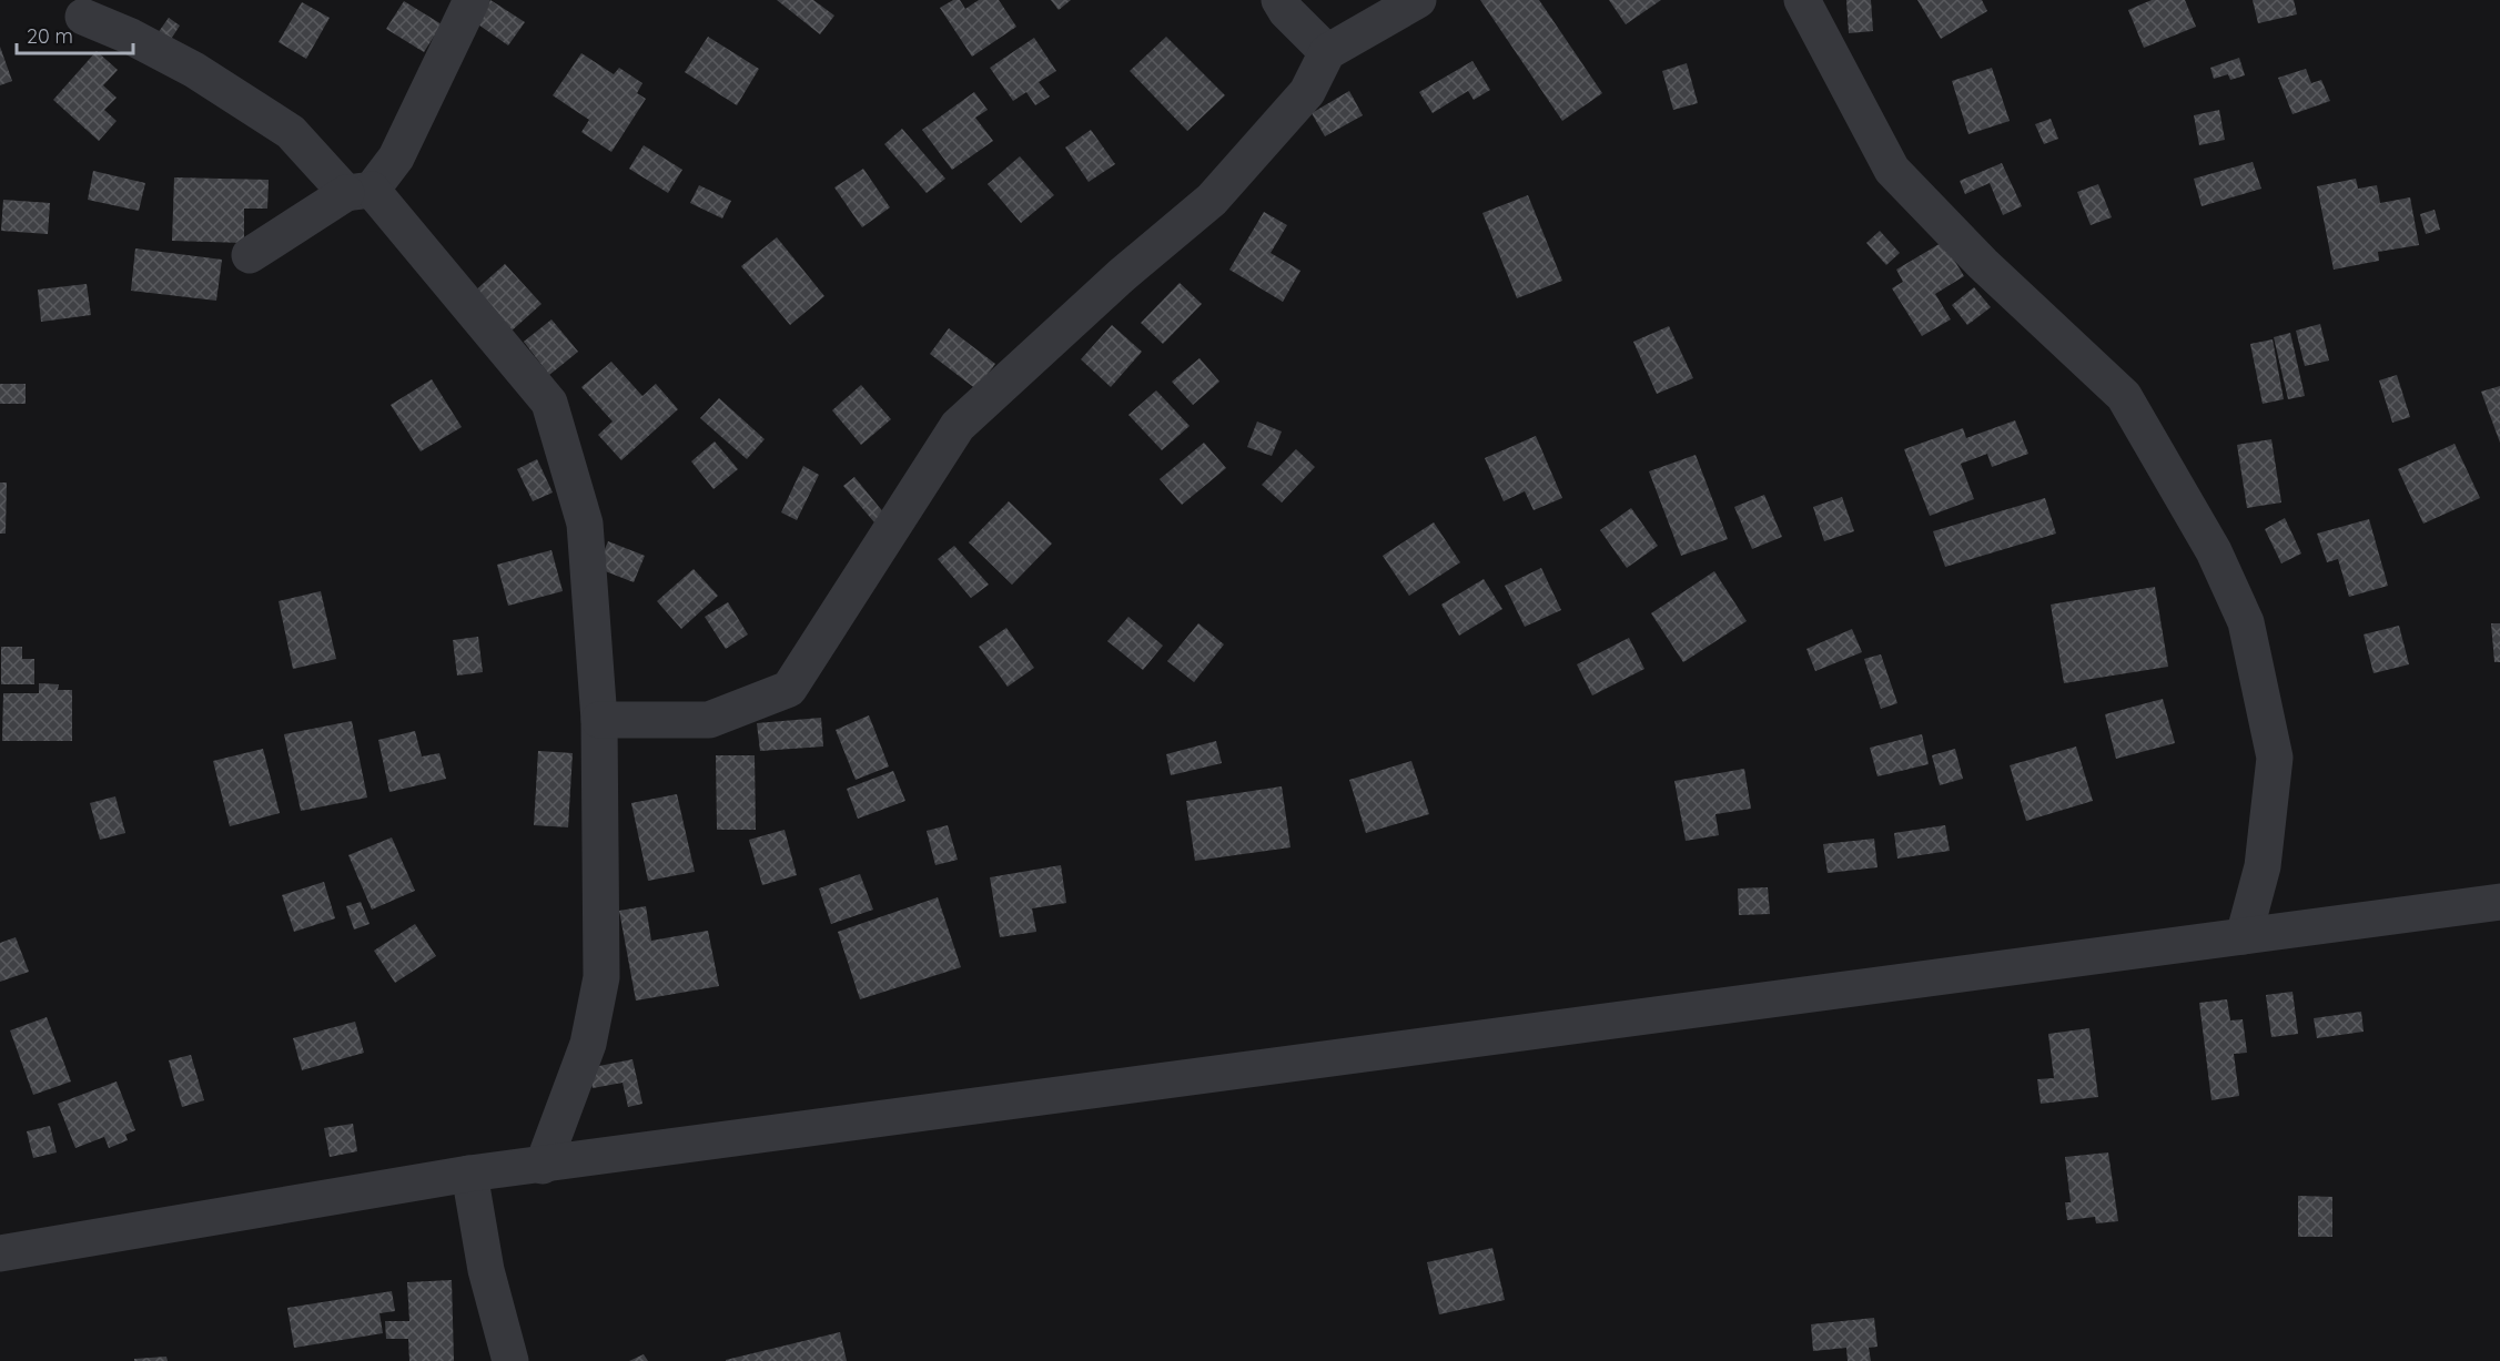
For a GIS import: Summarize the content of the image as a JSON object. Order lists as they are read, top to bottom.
{
  "scale_bar": "20 m"
}
